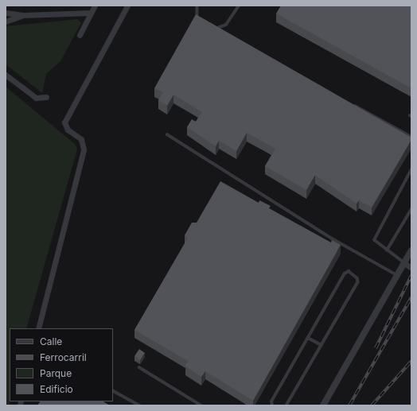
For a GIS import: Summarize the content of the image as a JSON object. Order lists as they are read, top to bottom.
{
  "legend": [
    "Calle",
    "Ferrocarril",
    "Parque",
    "Edificio"
  ]
}
